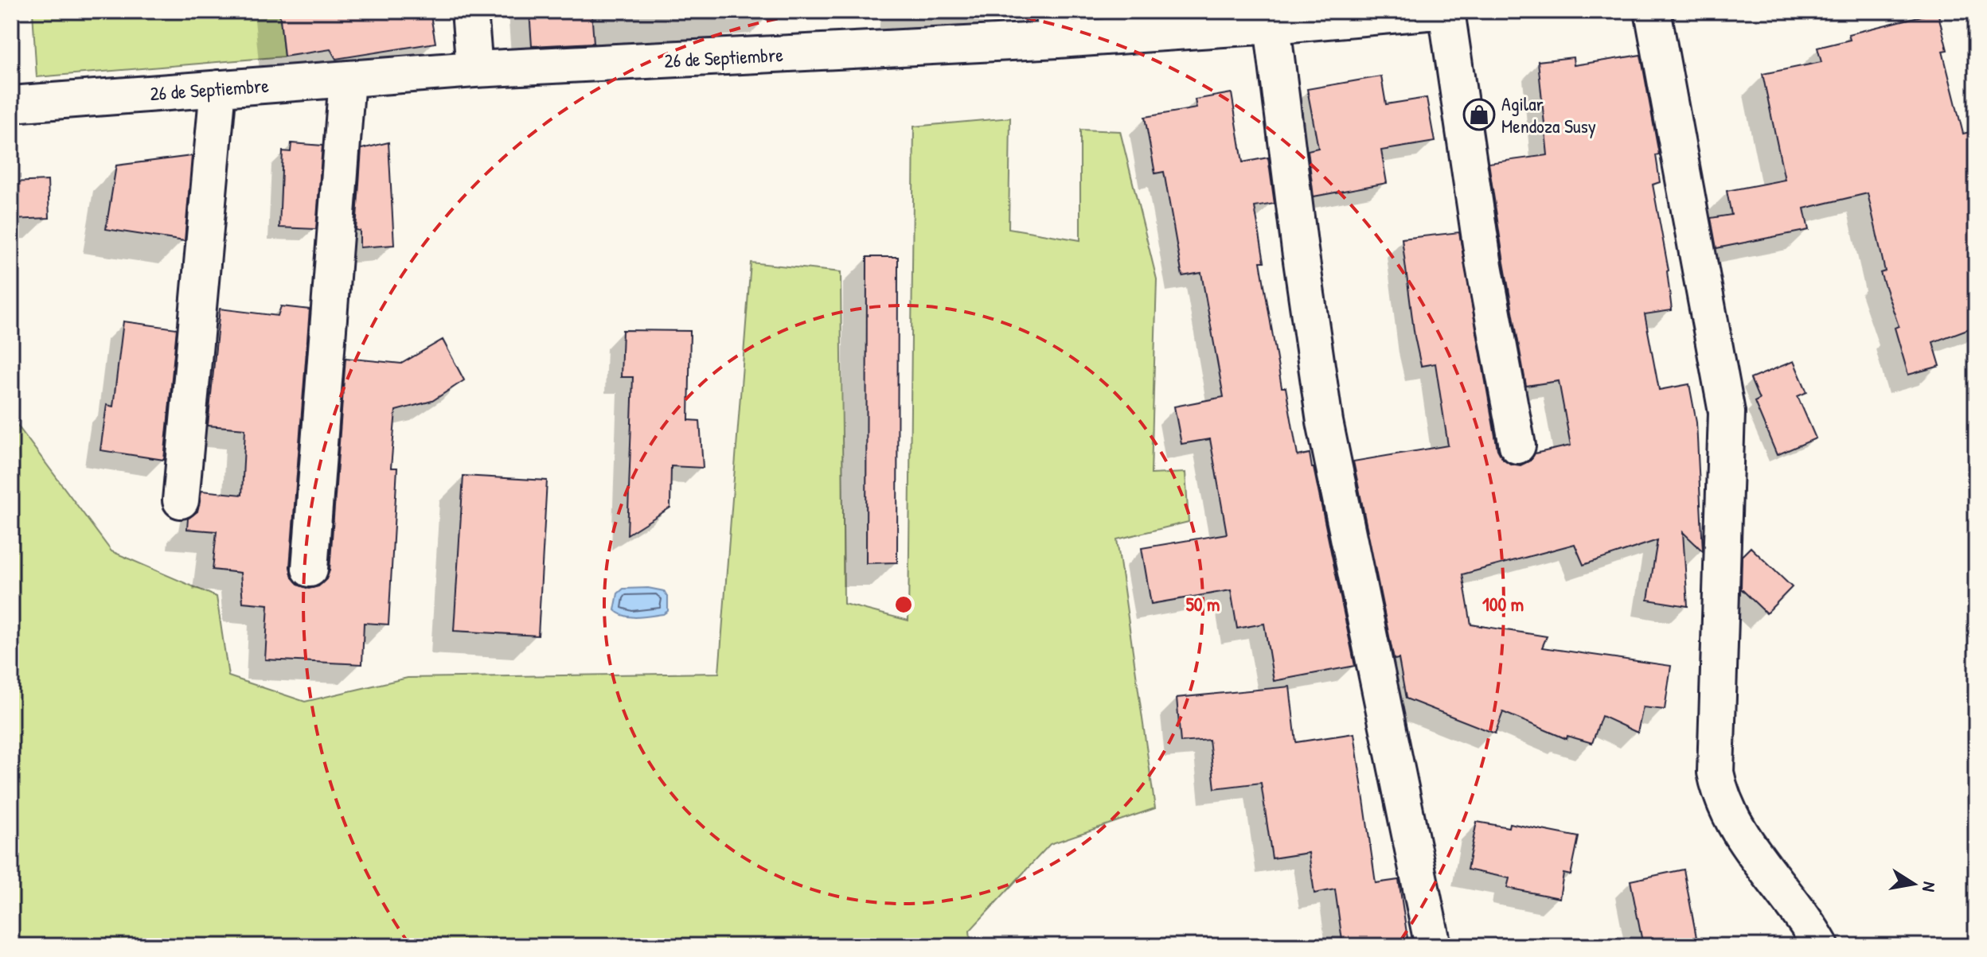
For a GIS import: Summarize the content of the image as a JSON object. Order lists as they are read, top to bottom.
{
  "streets": {
    "street": ["26 de Septiembre"]
  },
  "places": {
    "shop": ["Agilar Mendoza Susy"]
  },
  "north": "right",
  "rings": ["50 m", "100 m"]
}
